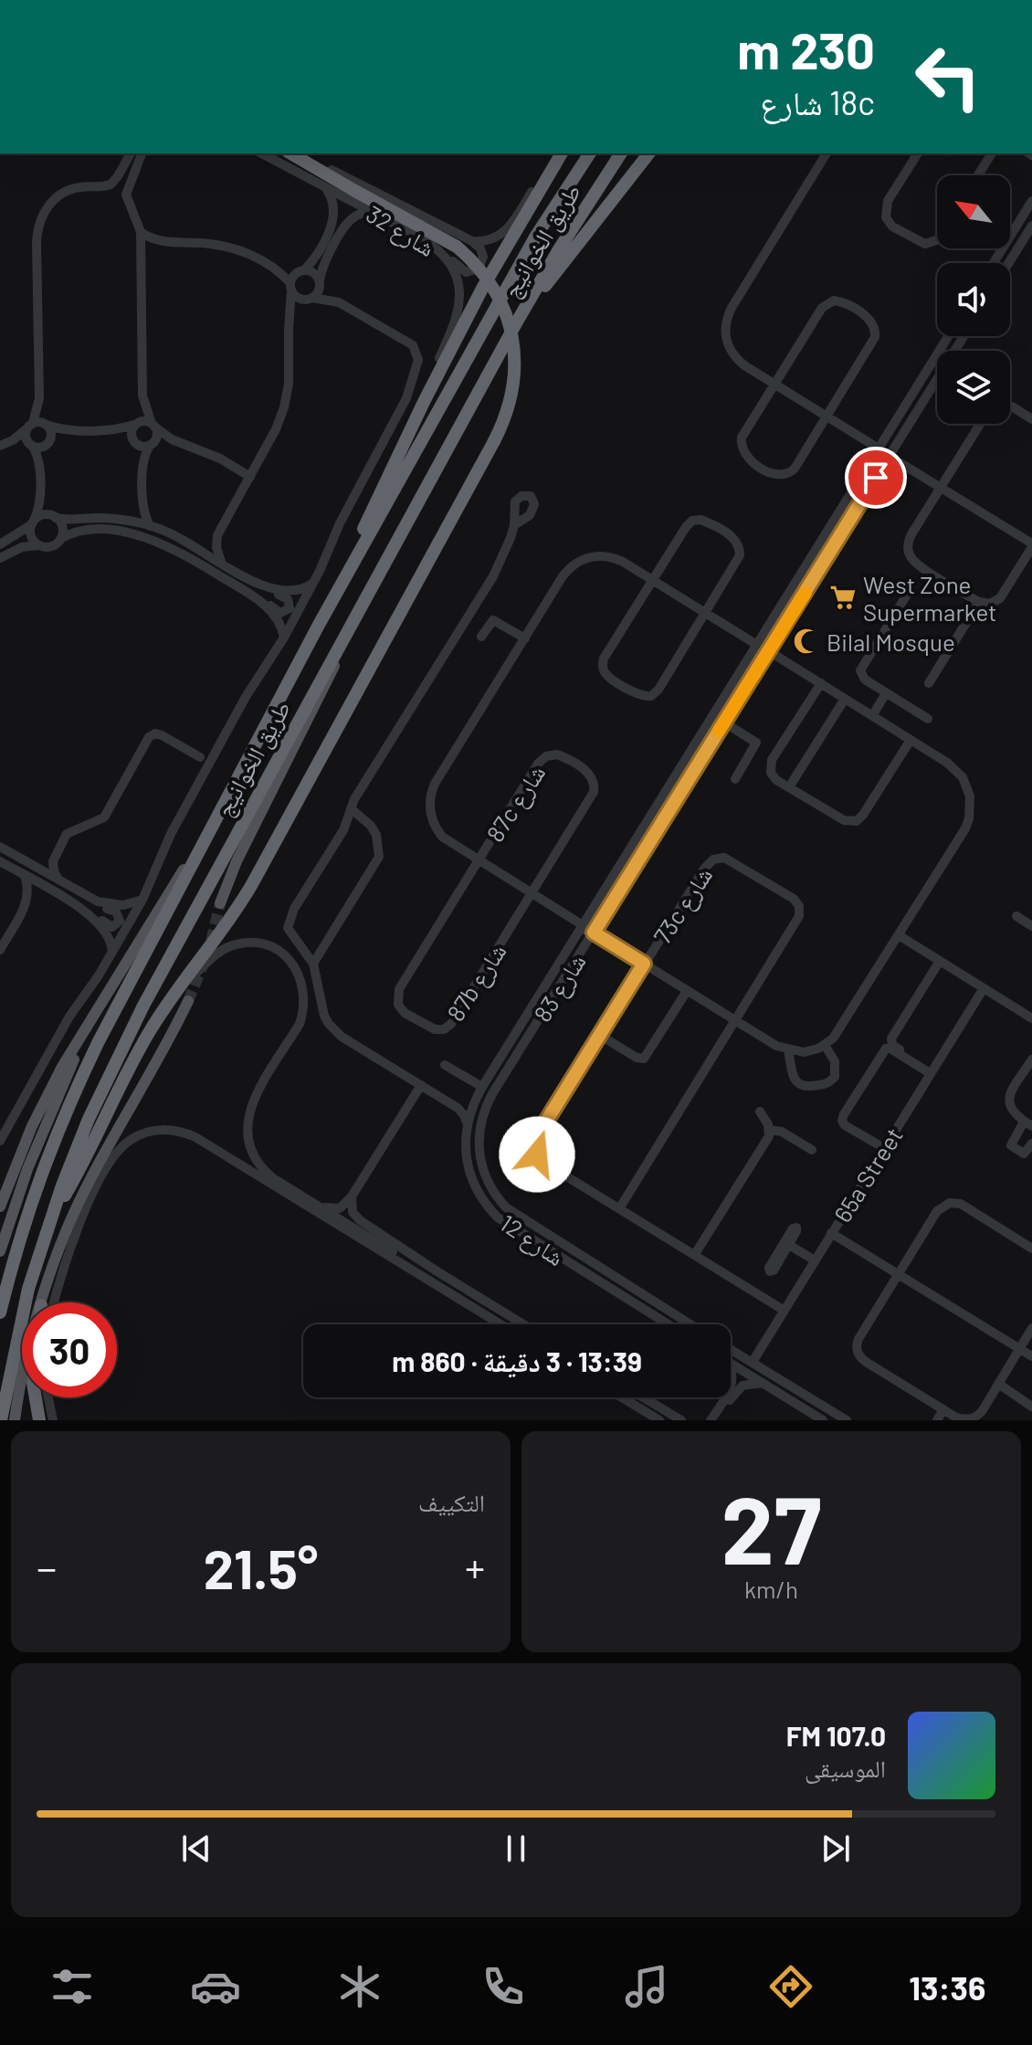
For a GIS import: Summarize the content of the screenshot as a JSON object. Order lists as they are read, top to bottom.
{
  "streets": {
    "highway": ["طريق الخوانيج"],
    "street": [
      "شارع 32",
      "87c شارع",
      "73c شارع",
      "87b شارع",
      "شارع 83",
      "65a Street",
      "شارع 12"
    ]
  },
  "crossings": [
    ["87c شارع", "87b شارع"],
    ["شارع 83", "شارع 12"]
  ],
  "places": {
    "supermarket": ["West Zone Supermarket"],
    "mosque": ["Bilal Mosque"]
  },
  "north": "top left",
  "page": {
    "turn": ["230 m", "18c شارع"],
    "limit": "30",
    "trip": "13:39 · 3 دقيقة · 860 m",
    "tile": [
      ["27", "km/h"],
      "التكييف"
    ],
    "heat": ["−", "21.5°", "+"],
    "song": ["107.0 FM", "الموسيقى"],
    "tabs": "13:36"
  }
}
